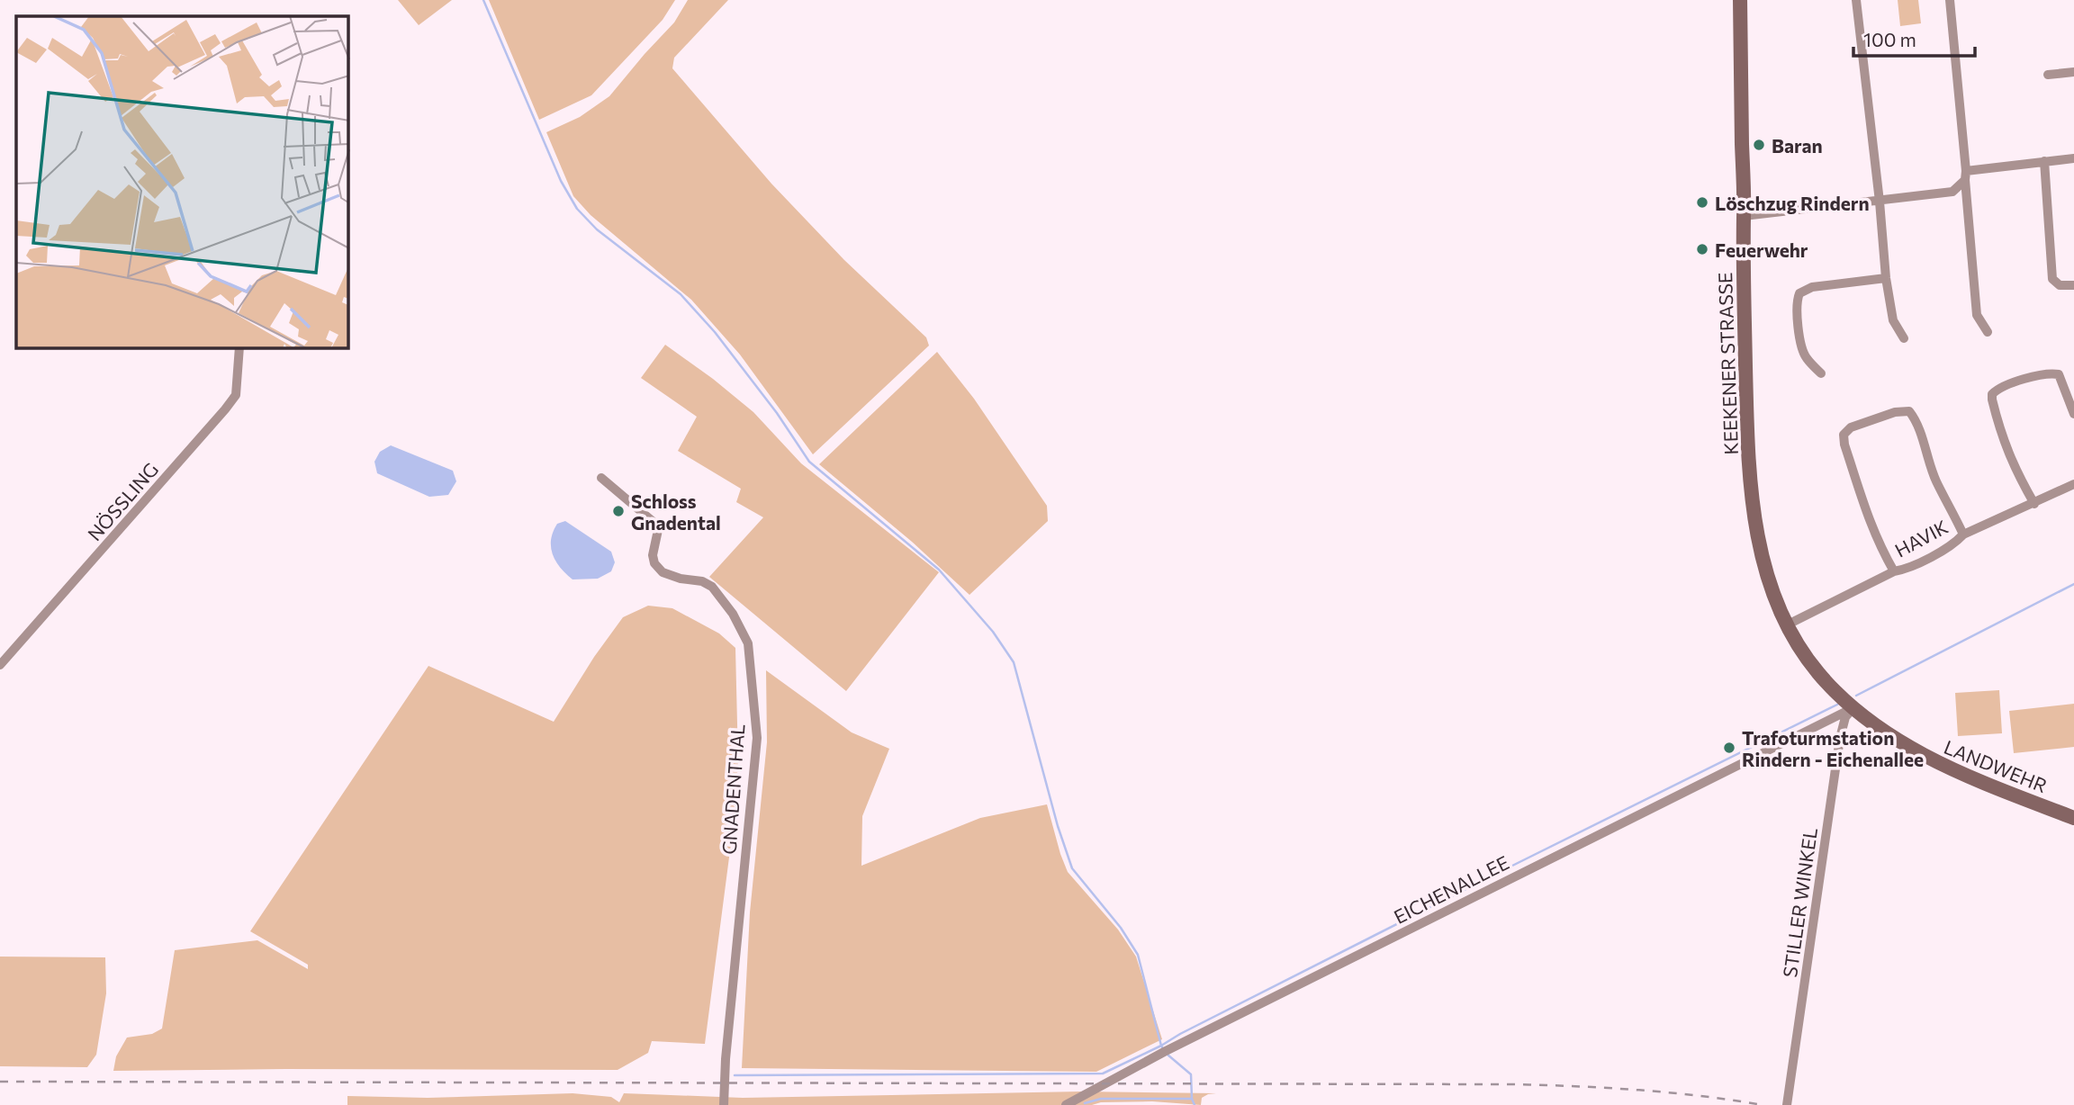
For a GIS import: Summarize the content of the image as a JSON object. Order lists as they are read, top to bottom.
{
  "streets": {
    "main road": ["KEEKENER STRASSE", "LANDWEHR"],
    "street": [
      "NÖSSLING",
      "HAVIK",
      "GNADENTHAL",
      "EICHENALLEE",
      "STILLER WINKEL"
    ]
  },
  "crossings": [
    ["KEEKENER STRASSE", "HAVIK"],
    ["KEEKENER STRASSE", "LANDWEHR"],
    ["LANDWEHR", "EICHENALLEE"],
    ["LANDWEHR", "STILLER WINKEL"],
    ["EICHENALLEE", "STILLER WINKEL"]
  ],
  "places": [
    "Baran",
    "Löschzug Rindern",
    "Feuerwehr",
    "Schloss Gnadental",
    "Trafoturmstation Rindern - Eichenallee"
  ],
  "scale_bar": "100 m"
}
